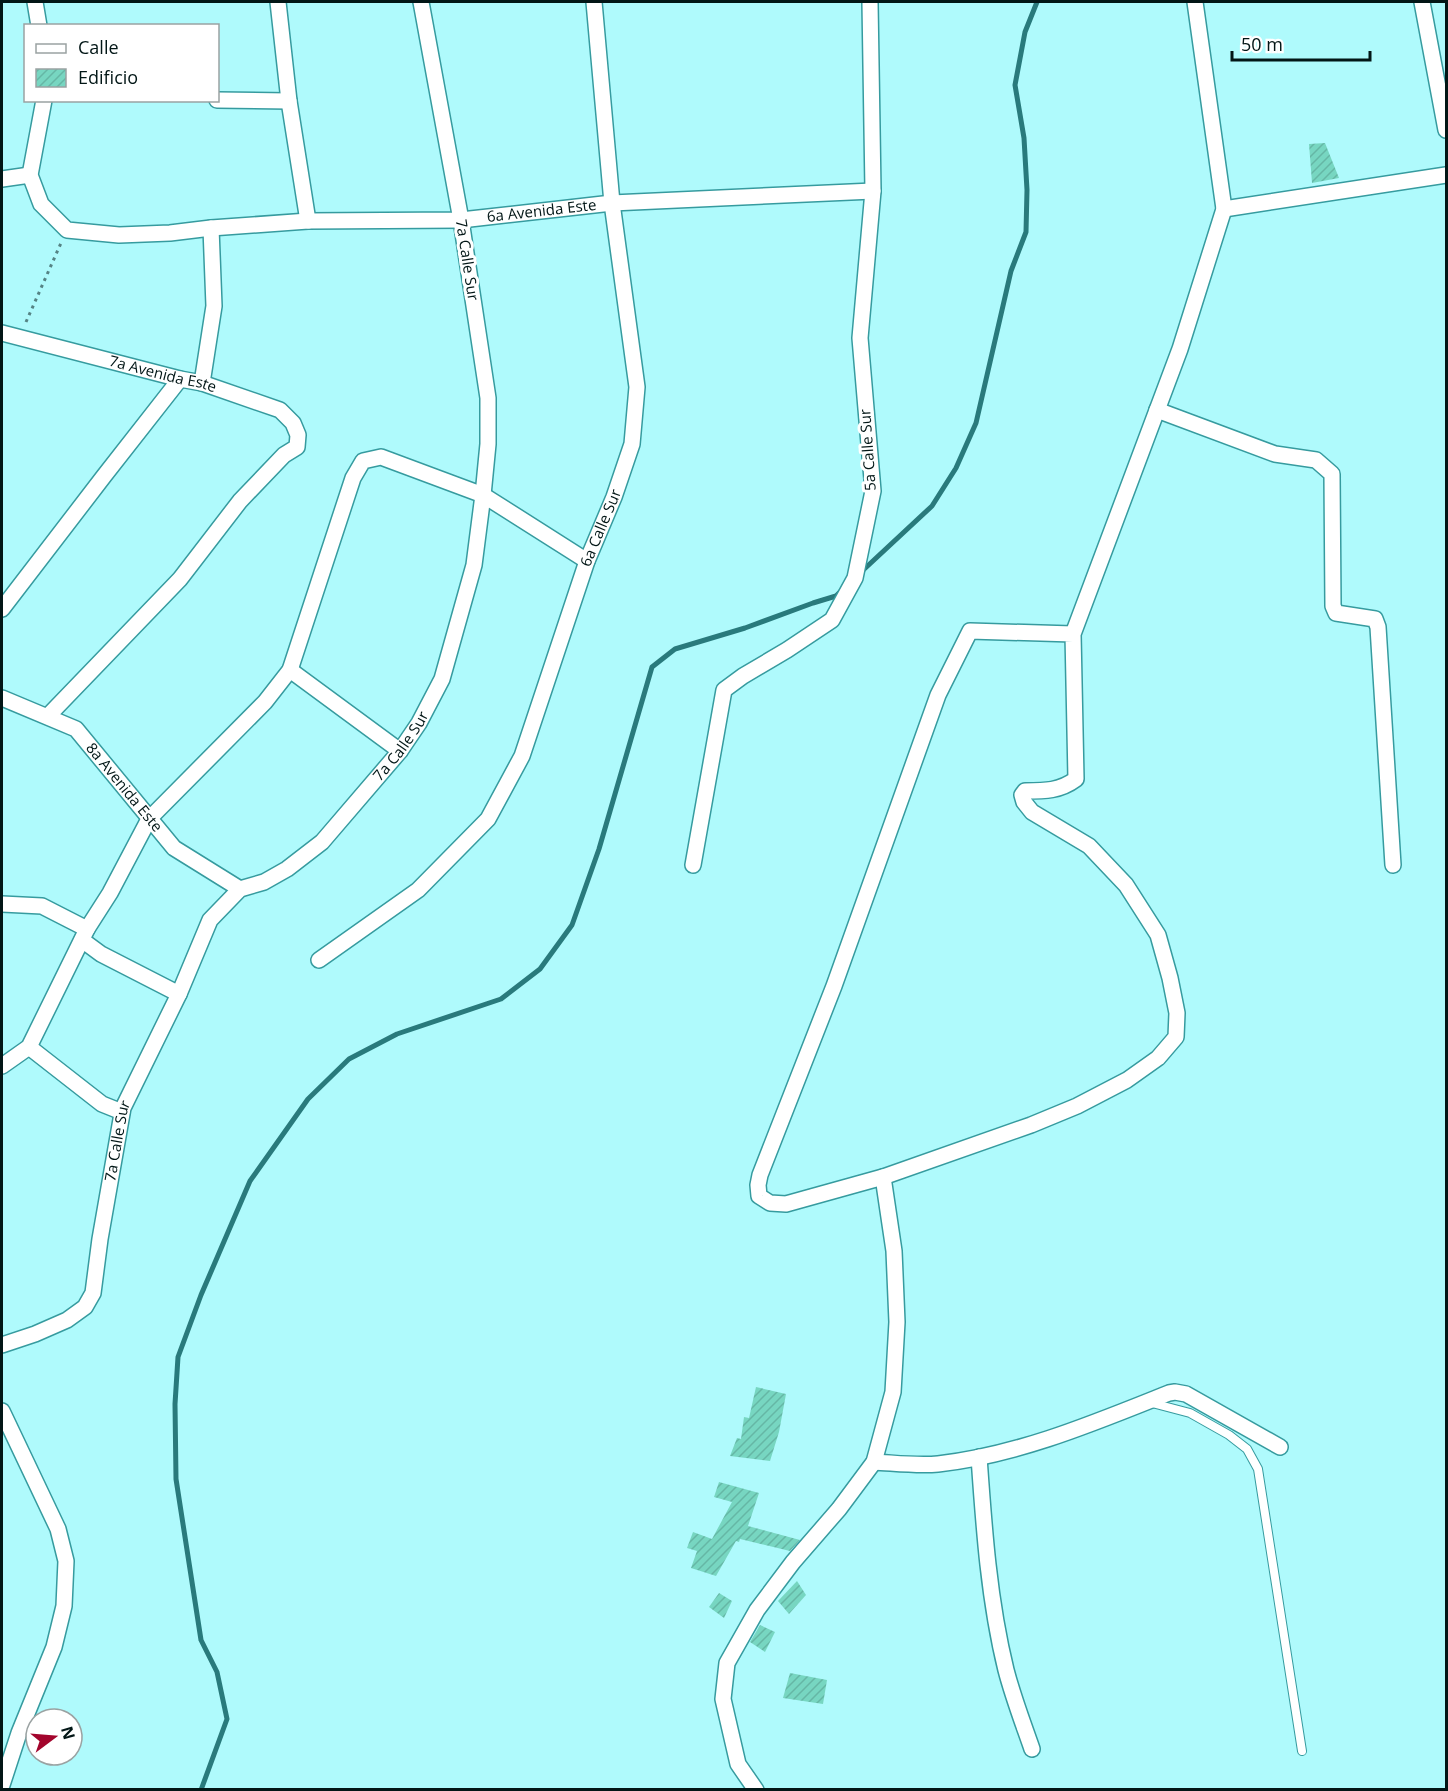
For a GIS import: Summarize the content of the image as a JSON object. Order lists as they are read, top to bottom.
{
  "streets": {
    "street": [
      "6a Avenida Este",
      "7a Calle Sur",
      "7a Avenida Este",
      "5a Calle Sur",
      "6a Calle Sur",
      "8a Avenida Este"
    ]
  },
  "crossings": [
    ["6a Avenida Este", "7a Calle Sur"],
    ["6a Avenida Este", "5a Calle Sur"],
    ["6a Avenida Este", "6a Calle Sur"],
    ["7a Calle Sur", "8a Avenida Este"],
    ["7a Avenida Este", "8a Avenida Este"]
  ],
  "legend": ["Calle", "Edificio"],
  "scale_bar": "50 m",
  "north": "right"
}
